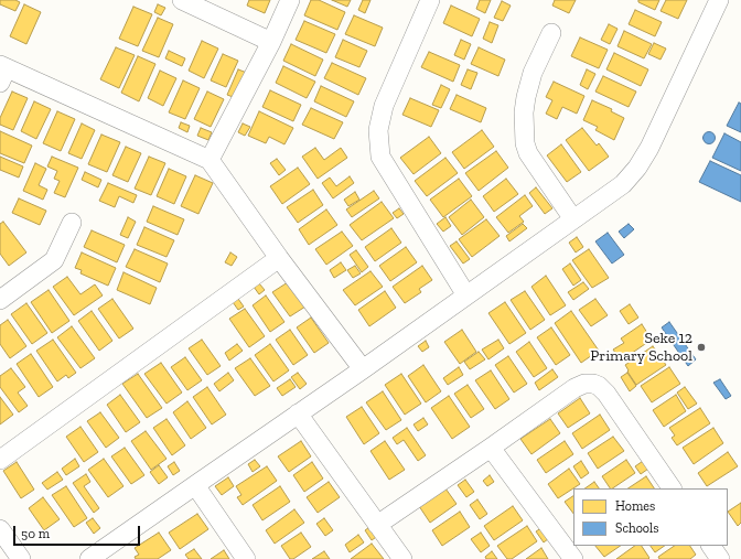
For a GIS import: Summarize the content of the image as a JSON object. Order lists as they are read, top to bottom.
{
  "places": ["Seke 12 Primary School"],
  "legend": ["Homes", "Schools"],
  "scale_bar": "50 m"
}
